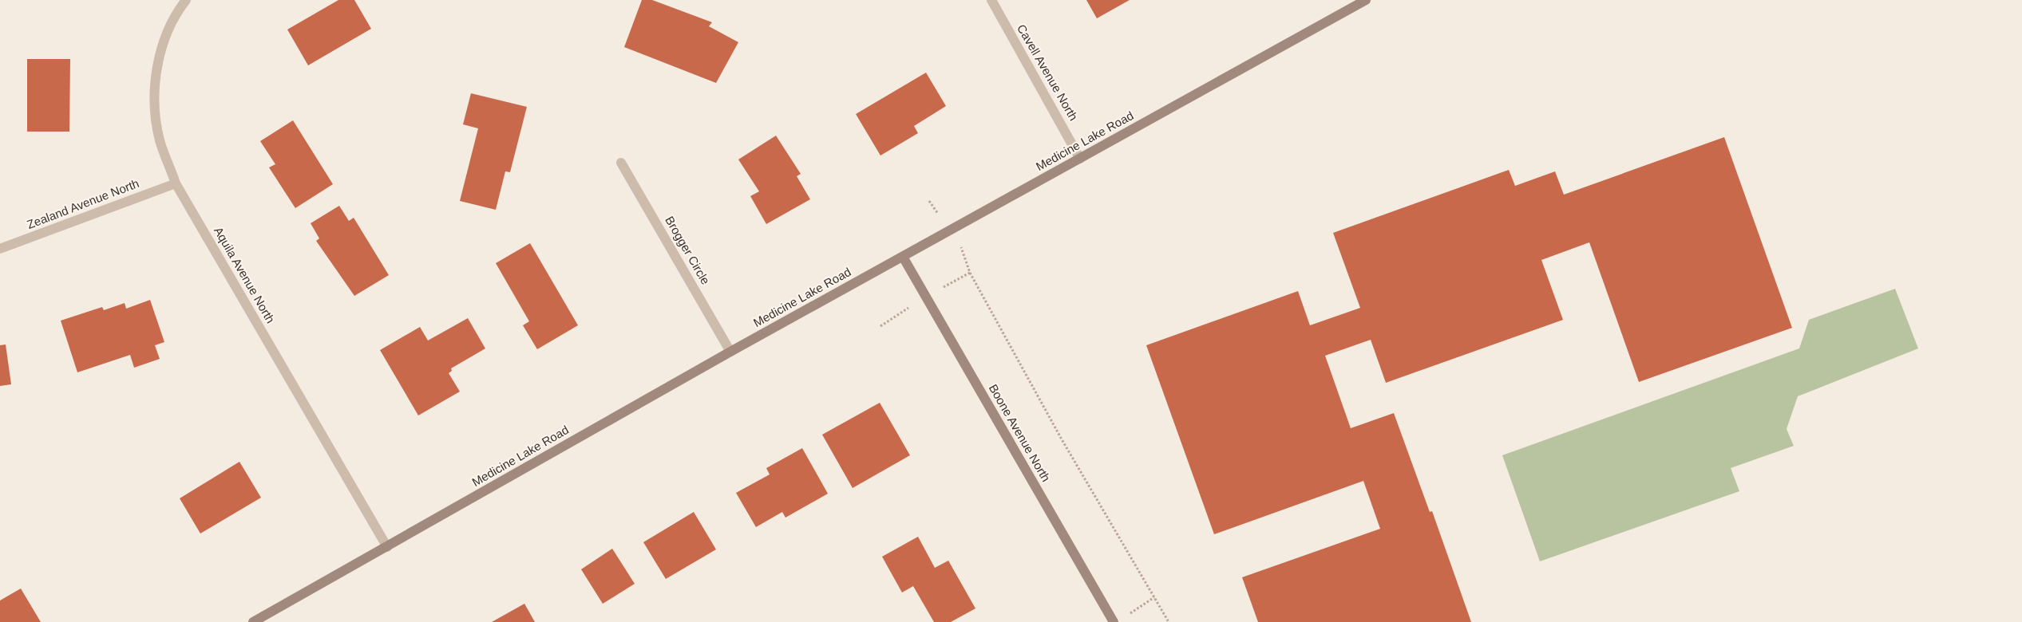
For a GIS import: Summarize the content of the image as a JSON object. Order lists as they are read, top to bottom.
{
  "streets": {
    "street": [
      "Cavell Avenue North",
      "Medicine Lake Road",
      "Zealand Avenue North",
      "Brogger Circle",
      "Aquila Avenue North",
      "Boone Avenue North"
    ]
  },
  "crossings": [
    ["Cavell Avenue North", "Medicine Lake Road"],
    ["Medicine Lake Road", "Brogger Circle"],
    ["Medicine Lake Road", "Aquila Avenue North"],
    ["Medicine Lake Road", "Boone Avenue North"],
    ["Zealand Avenue North", "Aquila Avenue North"]
  ]
}
